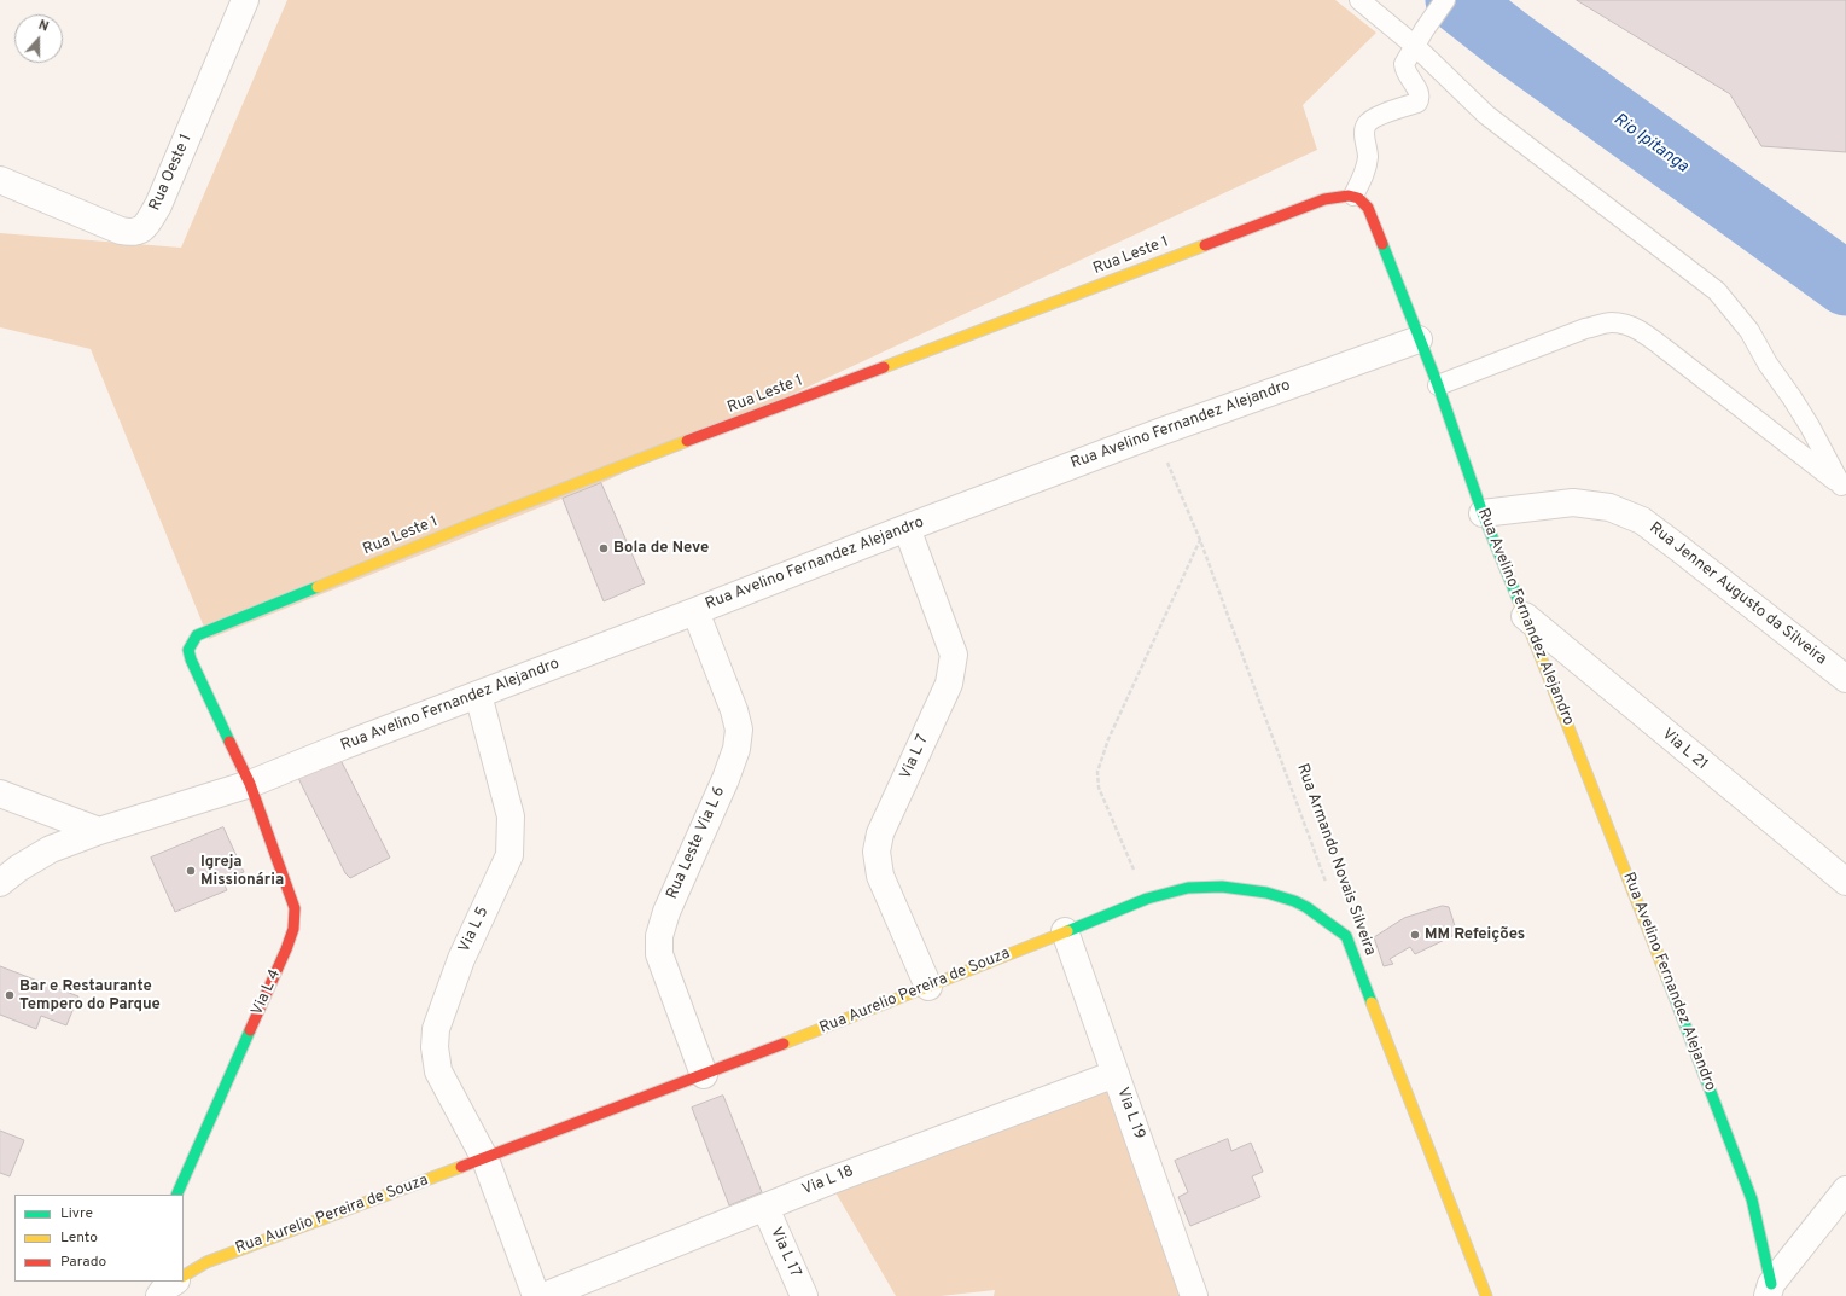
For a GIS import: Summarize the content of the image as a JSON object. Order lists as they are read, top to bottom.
{
  "streets": {
    "street": [
      "Rua Oeste 1",
      "Rua Leste 1",
      "Rua Avelino Fernandez Alejandro",
      "Rua Jenner Augusto da Silveira",
      "Via L 21",
      "Via L 7",
      "Rua Leste Via L 6",
      "Rua Armando Novais Silveira",
      "Via L 5",
      "Rua Aurelio Pereira de Souza",
      "Via L 4",
      "Via L 19",
      "Via L 18",
      "Via L 17"
    ]
  },
  "crossings": [
    ["Rua Leste 1", "Rua Avelino Fernandez Alejandro"],
    ["Rua Leste 1", "Via L 4"],
    ["Rua Avelino Fernandez Alejandro", "Rua Jenner Augusto da Silveira"],
    ["Rua Avelino Fernandez Alejandro", "Via L 21"],
    ["Rua Avelino Fernandez Alejandro", "Via L 7"],
    ["Rua Avelino Fernandez Alejandro", "Rua Leste Via L 6"],
    ["Rua Avelino Fernandez Alejandro", "Rua Armando Novais Silveira"],
    ["Rua Avelino Fernandez Alejandro", "Via L 5"],
    ["Rua Avelino Fernandez Alejandro", "Via L 4"],
    ["Via L 7", "Rua Aurelio Pereira de Souza"],
    ["Rua Leste Via L 6", "Rua Aurelio Pereira de Souza"],
    ["Rua Armando Novais Silveira", "Rua Aurelio Pereira de Souza"],
    ["Via L 5", "Rua Aurelio Pereira de Souza"],
    ["Rua Aurelio Pereira de Souza", "Via L 19"],
    ["Via L 19", "Via L 18"],
    ["Via L 18", "Via L 17"]
  ],
  "water": ["Rio Ipitanga"],
  "places": [
    "Bola de Neve",
    "Igreja Missionária",
    "MM Refeições",
    "Bar e Restaurante Tempero do Parque"
  ],
  "legend": ["Livre", "Lento", "Parado"],
  "north": "top"
}
